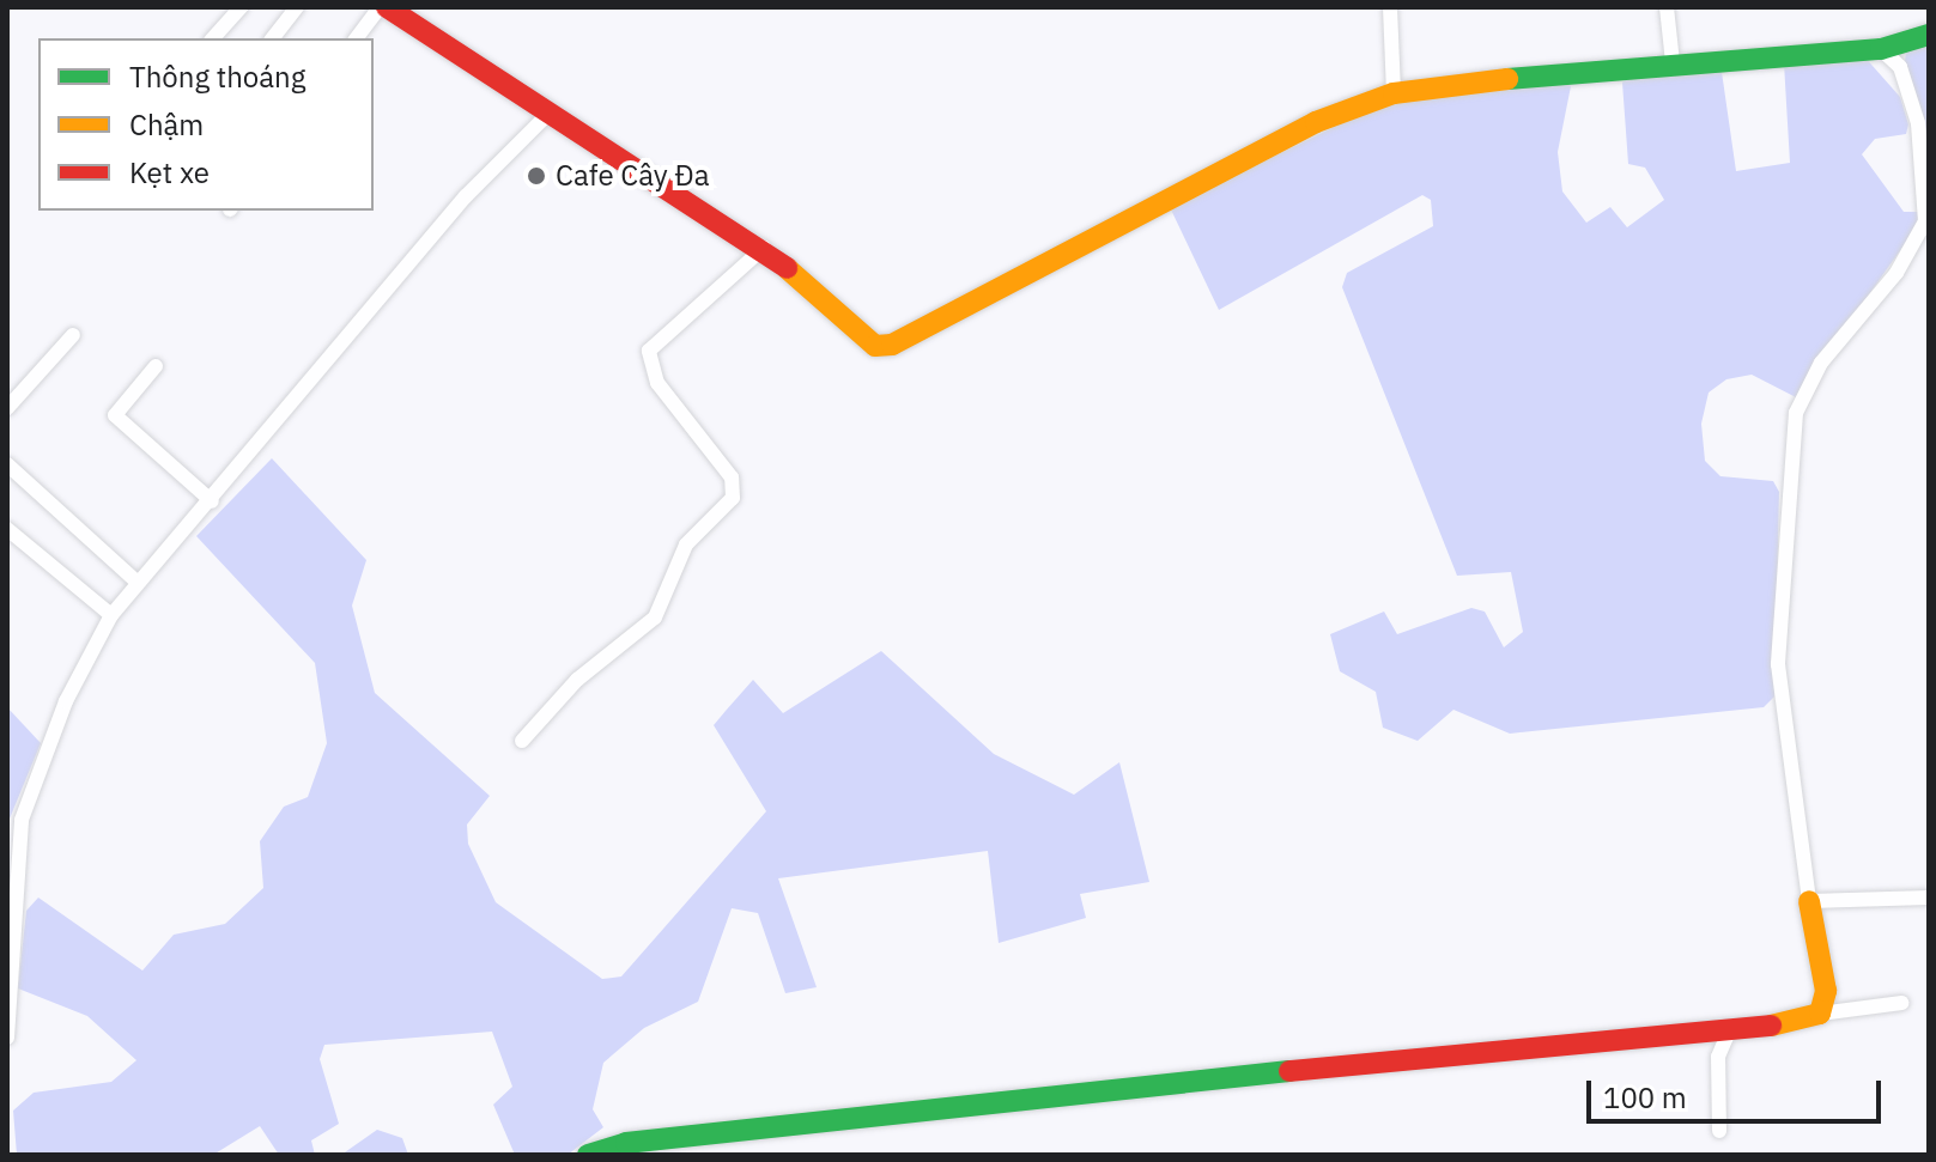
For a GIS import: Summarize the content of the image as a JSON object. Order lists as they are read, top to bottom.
{
  "places": ["Cafe Cây Đa"],
  "legend": ["Thông thoáng", "Chậm", "Kẹt xe"],
  "scale_bar": "100 m"
}
